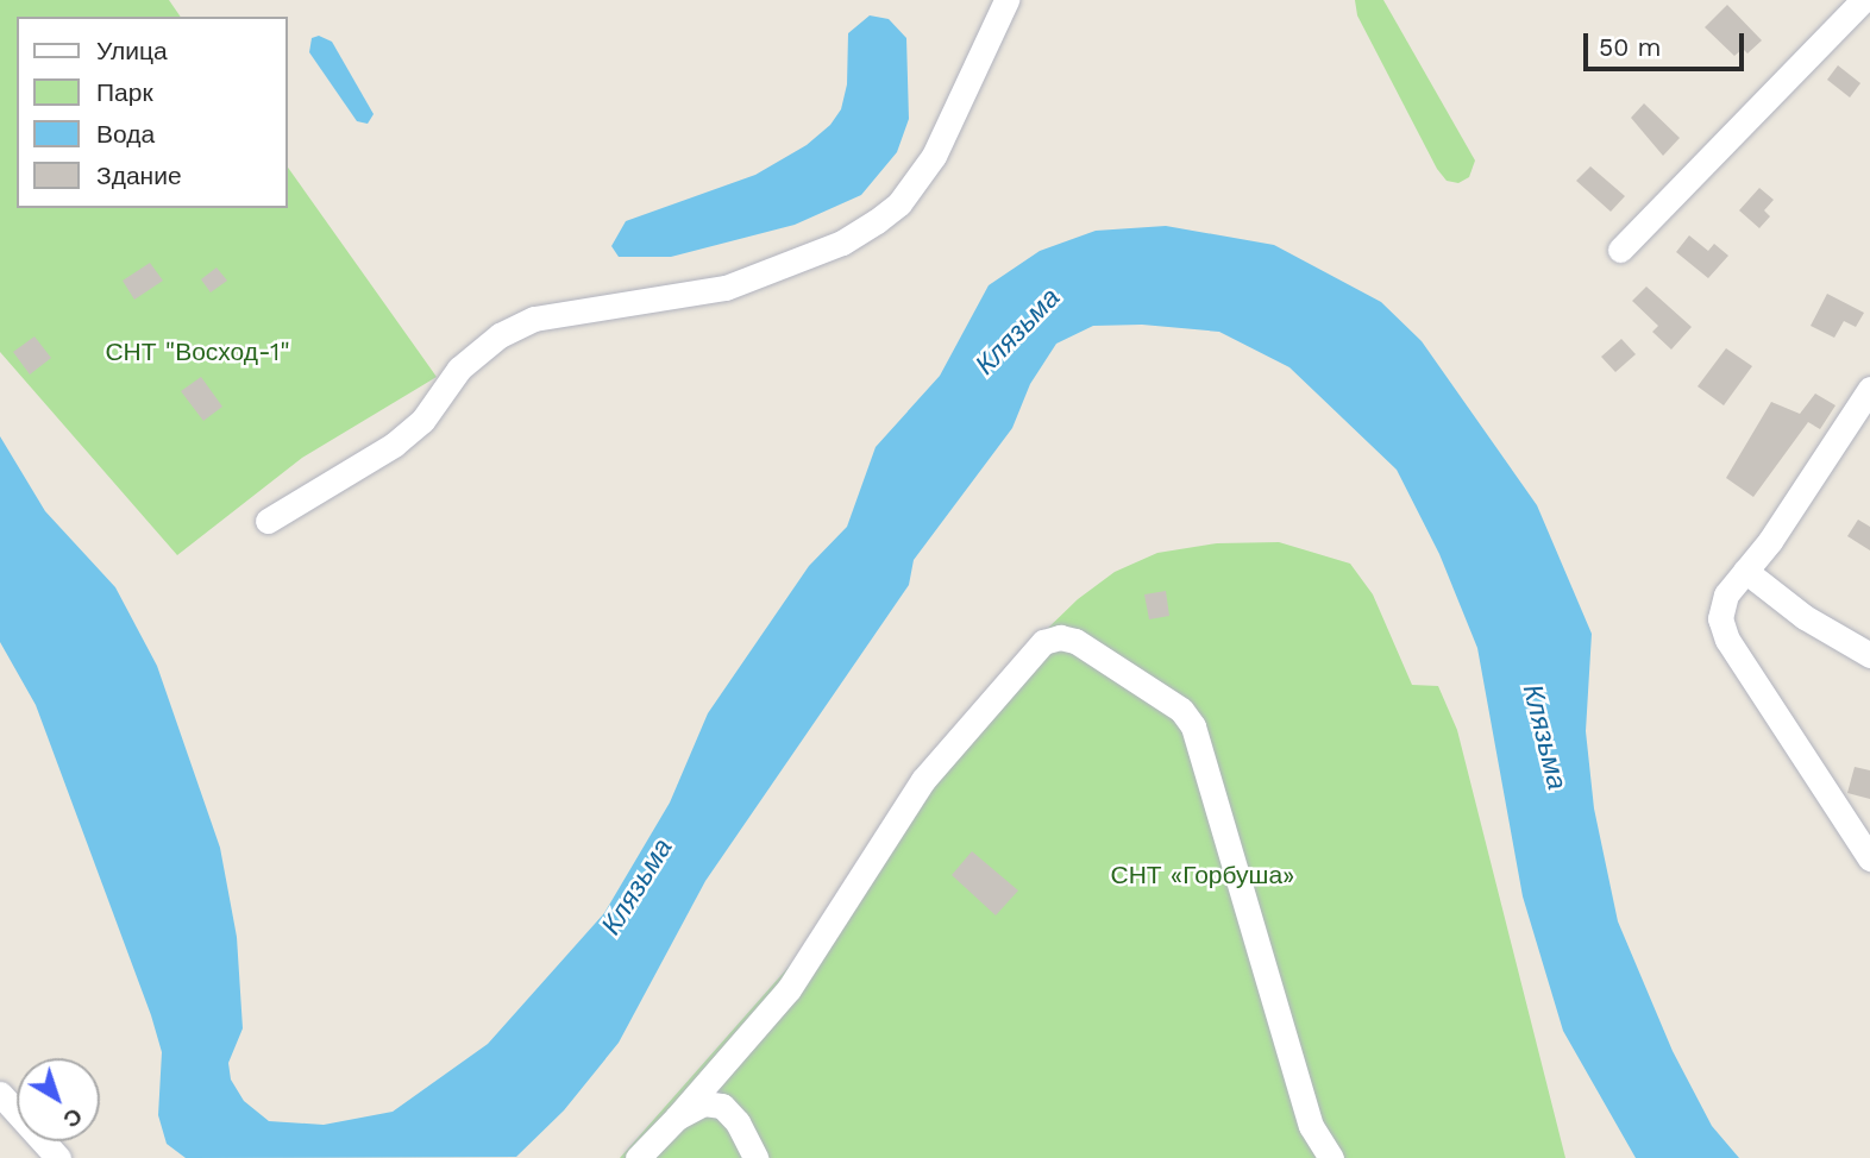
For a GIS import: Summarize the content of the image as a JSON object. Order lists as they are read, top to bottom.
{
  "water": ["Клязьма"],
  "parks": ["СНТ \"Восход-1\"", "СНТ «Горбуша»"],
  "legend": [
    "Улица",
    "Парк",
    "Вода",
    "Здание"
  ],
  "scale_bar": "50 m",
  "north": "bottom right"
}
